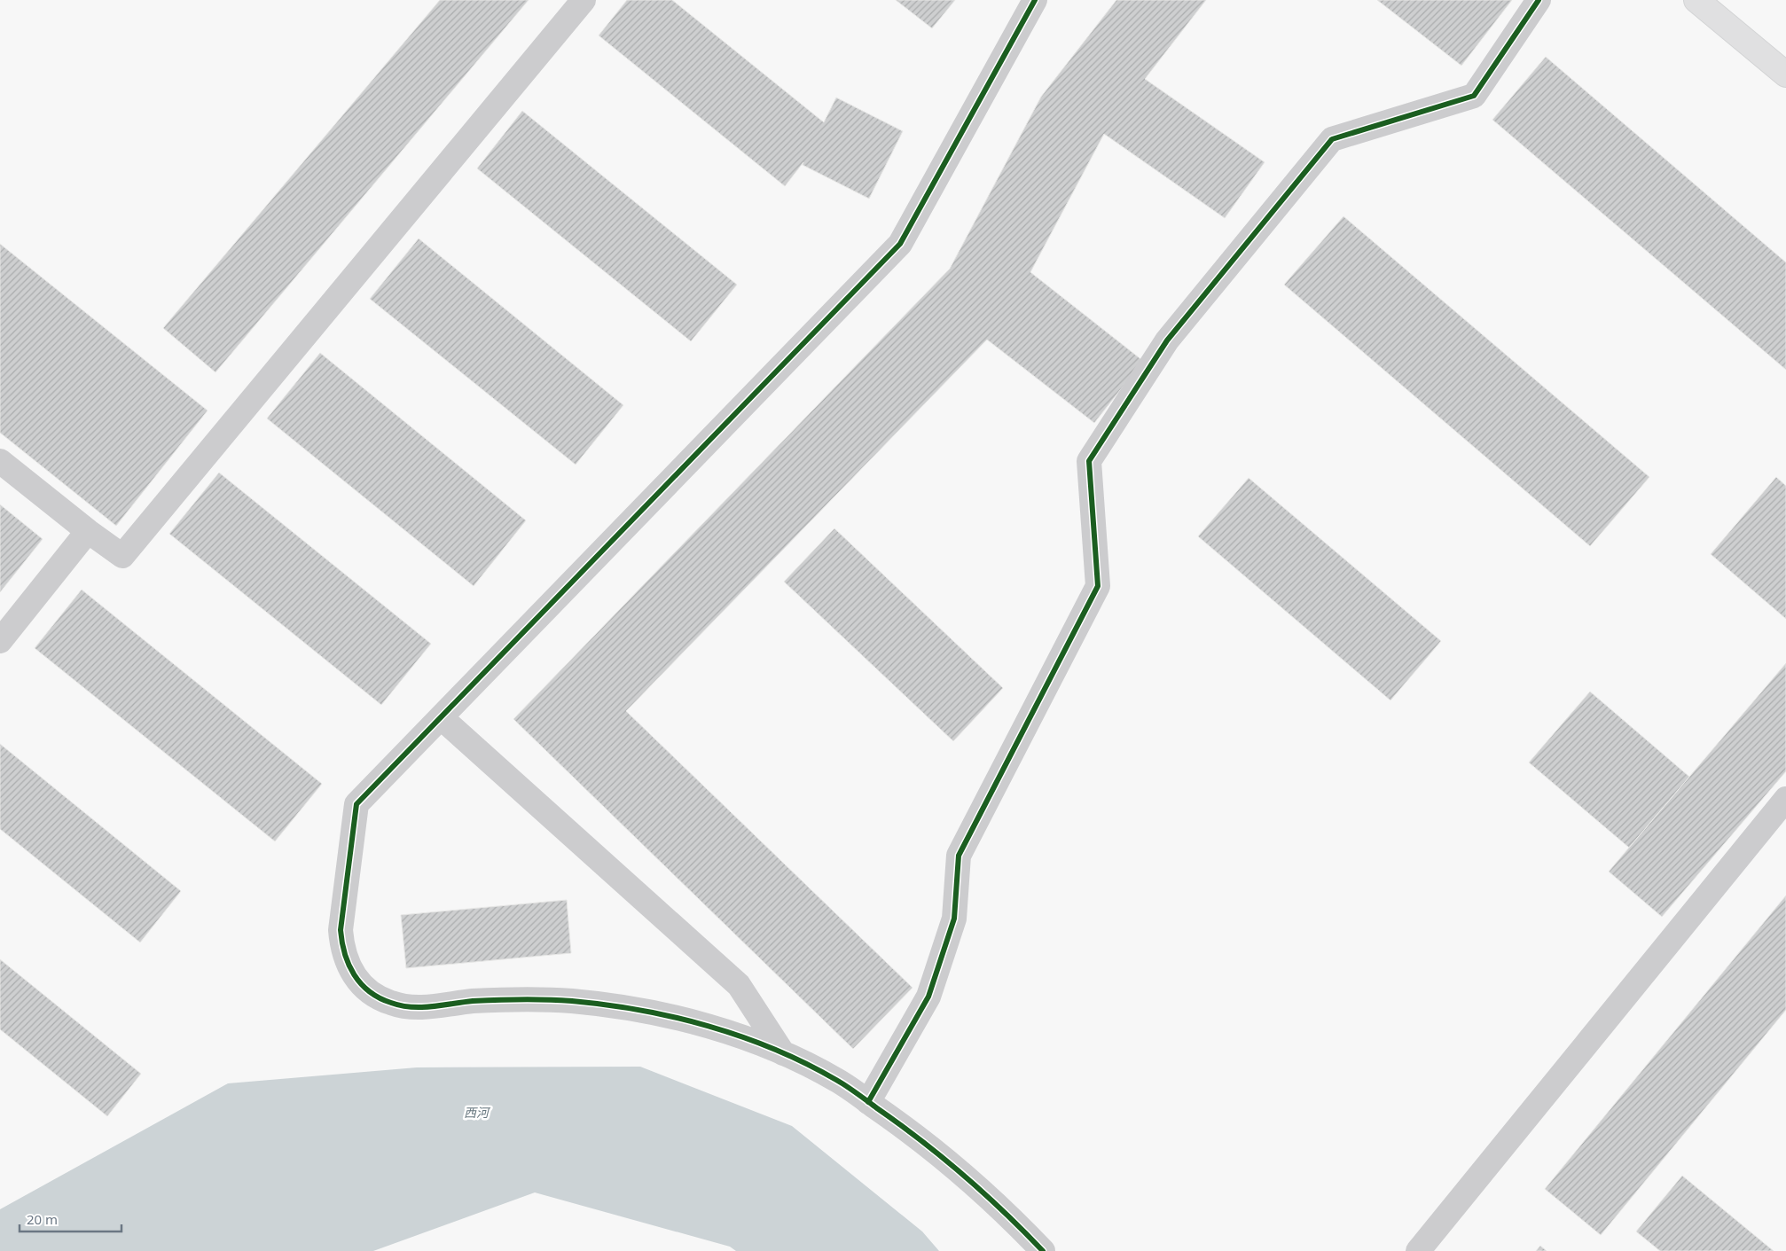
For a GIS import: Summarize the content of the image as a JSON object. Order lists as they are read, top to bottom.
{
  "water": ["西河"],
  "scale_bar": "20 m"
}
